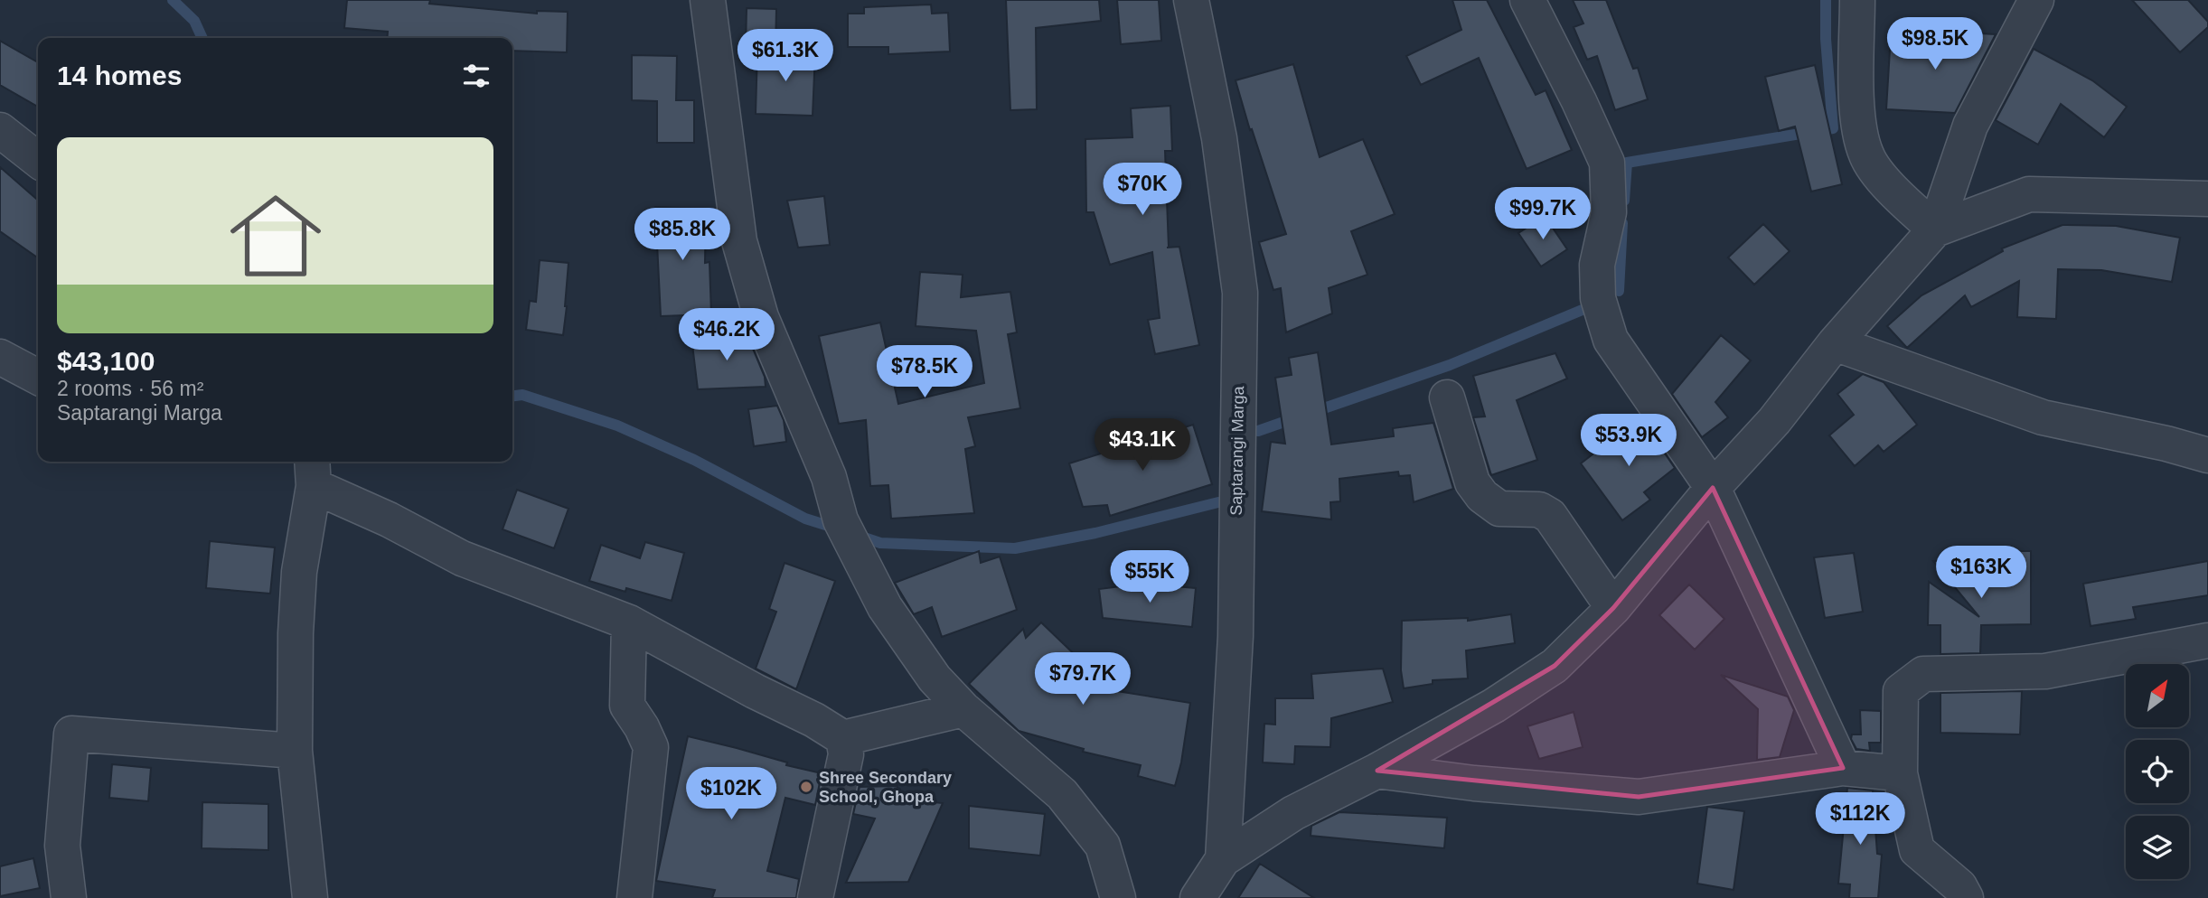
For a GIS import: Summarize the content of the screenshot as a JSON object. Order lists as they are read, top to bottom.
{
  "streets": {
    "street": ["Saptarangi Marga"]
  },
  "places": ["Shree Secondary School, Ghopa"],
  "north": "top right",
  "page": {
    "price": [
      "$98.5K",
      "$61.3K",
      "$70K",
      "$99.7K",
      "$85.8K",
      "$46.2K",
      "$78.5K",
      "$53.9K",
      "$43.1K",
      "$163K",
      "$55K",
      "$79.7K",
      "$102K",
      "$112K"
    ],
    "heading": "14 homes",
    "list": [
      {
        "name": "$43,100",
        "note": "2 rooms · 56 m² · Saptarangi Marga"
      }
    ]
  }
}
